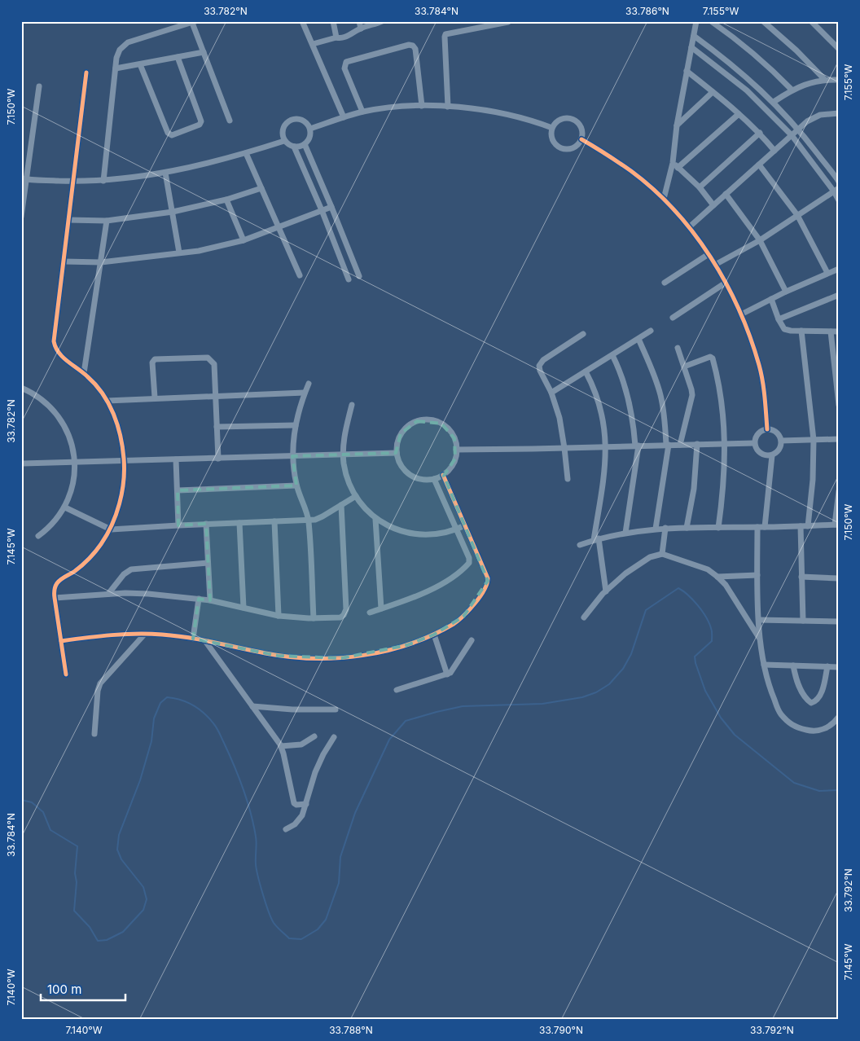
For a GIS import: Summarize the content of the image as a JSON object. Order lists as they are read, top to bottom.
{
  "scale_bar": "100 m",
  "coordinates": [
    "33.782°N",
    "33.784°N",
    "33.786°N",
    "7.155°W",
    "7.150°W",
    "7.145°W",
    "33.792°N",
    "7.140°W",
    "33.788°N",
    "33.790°N"
  ]
}
